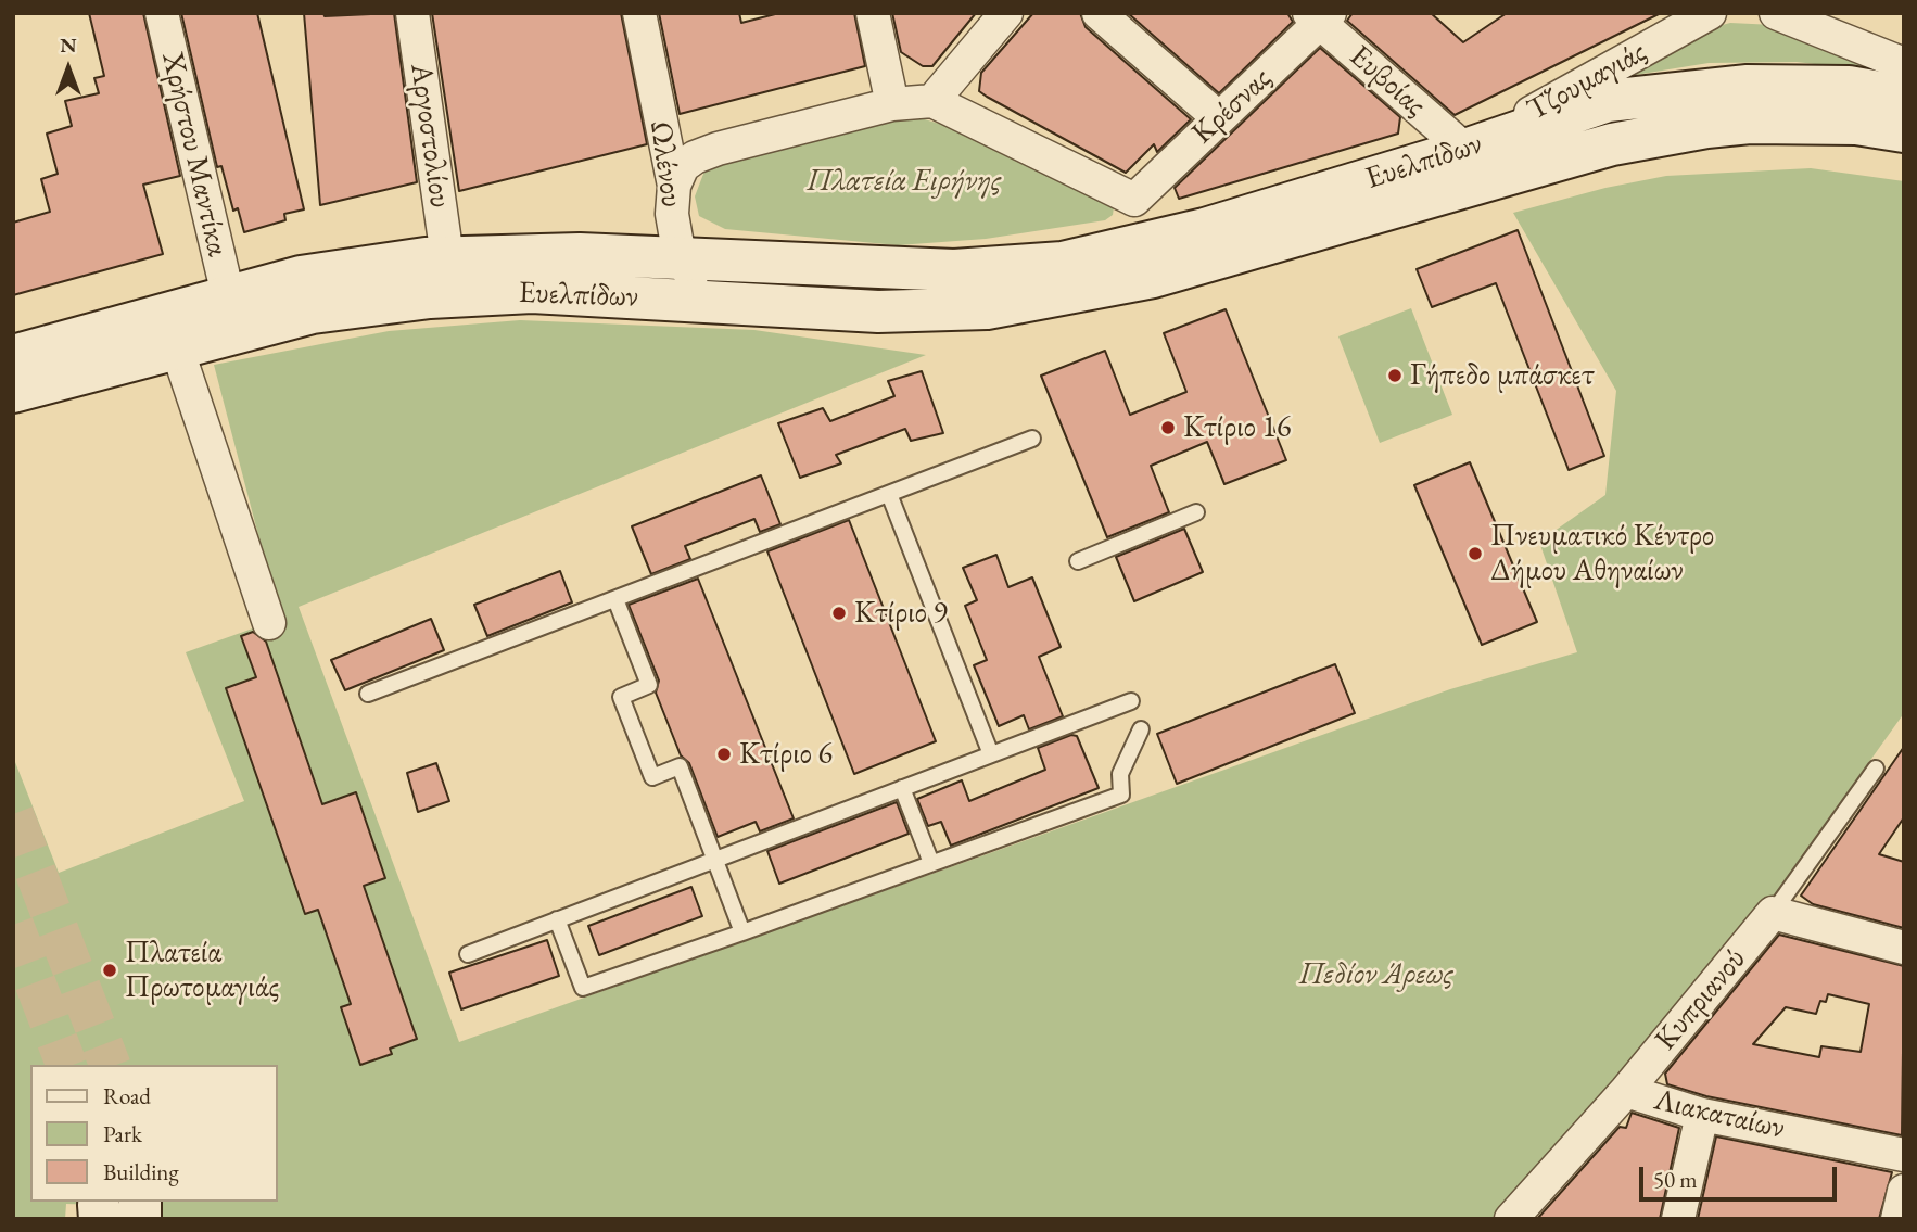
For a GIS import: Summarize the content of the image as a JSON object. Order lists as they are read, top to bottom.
{
  "streets": {
    "main road": ["Ευελπίδων"],
    "street": [
      "Ευβοίας",
      "Τζουμαγιάς",
      "Κρέσνας",
      "Αργοστολίου",
      "Χρήστου Μαντίκα",
      "Ωλένου",
      "Κυπριανού",
      "Λιακαταίων"
    ]
  },
  "crossings": [
    ["Ευβοίας", "Τζουμαγιάς"],
    ["Ευβοίας", "Κρέσνας"],
    ["Ευβοίας", "Ευελπίδων"],
    ["Τζουμαγιάς", "Ευελπίδων"],
    ["Αργοστολίου", "Ευελπίδων"],
    ["Χρήστου Μαντίκα", "Ευελπίδων"],
    ["Ευελπίδων", "Ωλένου"],
    ["Κυπριανού", "Λιακαταίων"]
  ],
  "parks": ["Πλατεία Ειρήνης", "Πεδίον Άρεως"],
  "places": [
    "Γήπεδο μπάσκετ",
    "Κτίριο 16",
    "Πνευματικό Κέντρο Δήμου Αθηναίων",
    "Κτίριο 9",
    "Κτίριο 6",
    "Πλατεία Πρωτομαγιάς"
  ],
  "legend": ["Road", "Park", "Building"],
  "scale_bar": "50 m",
  "north": "top"
}
